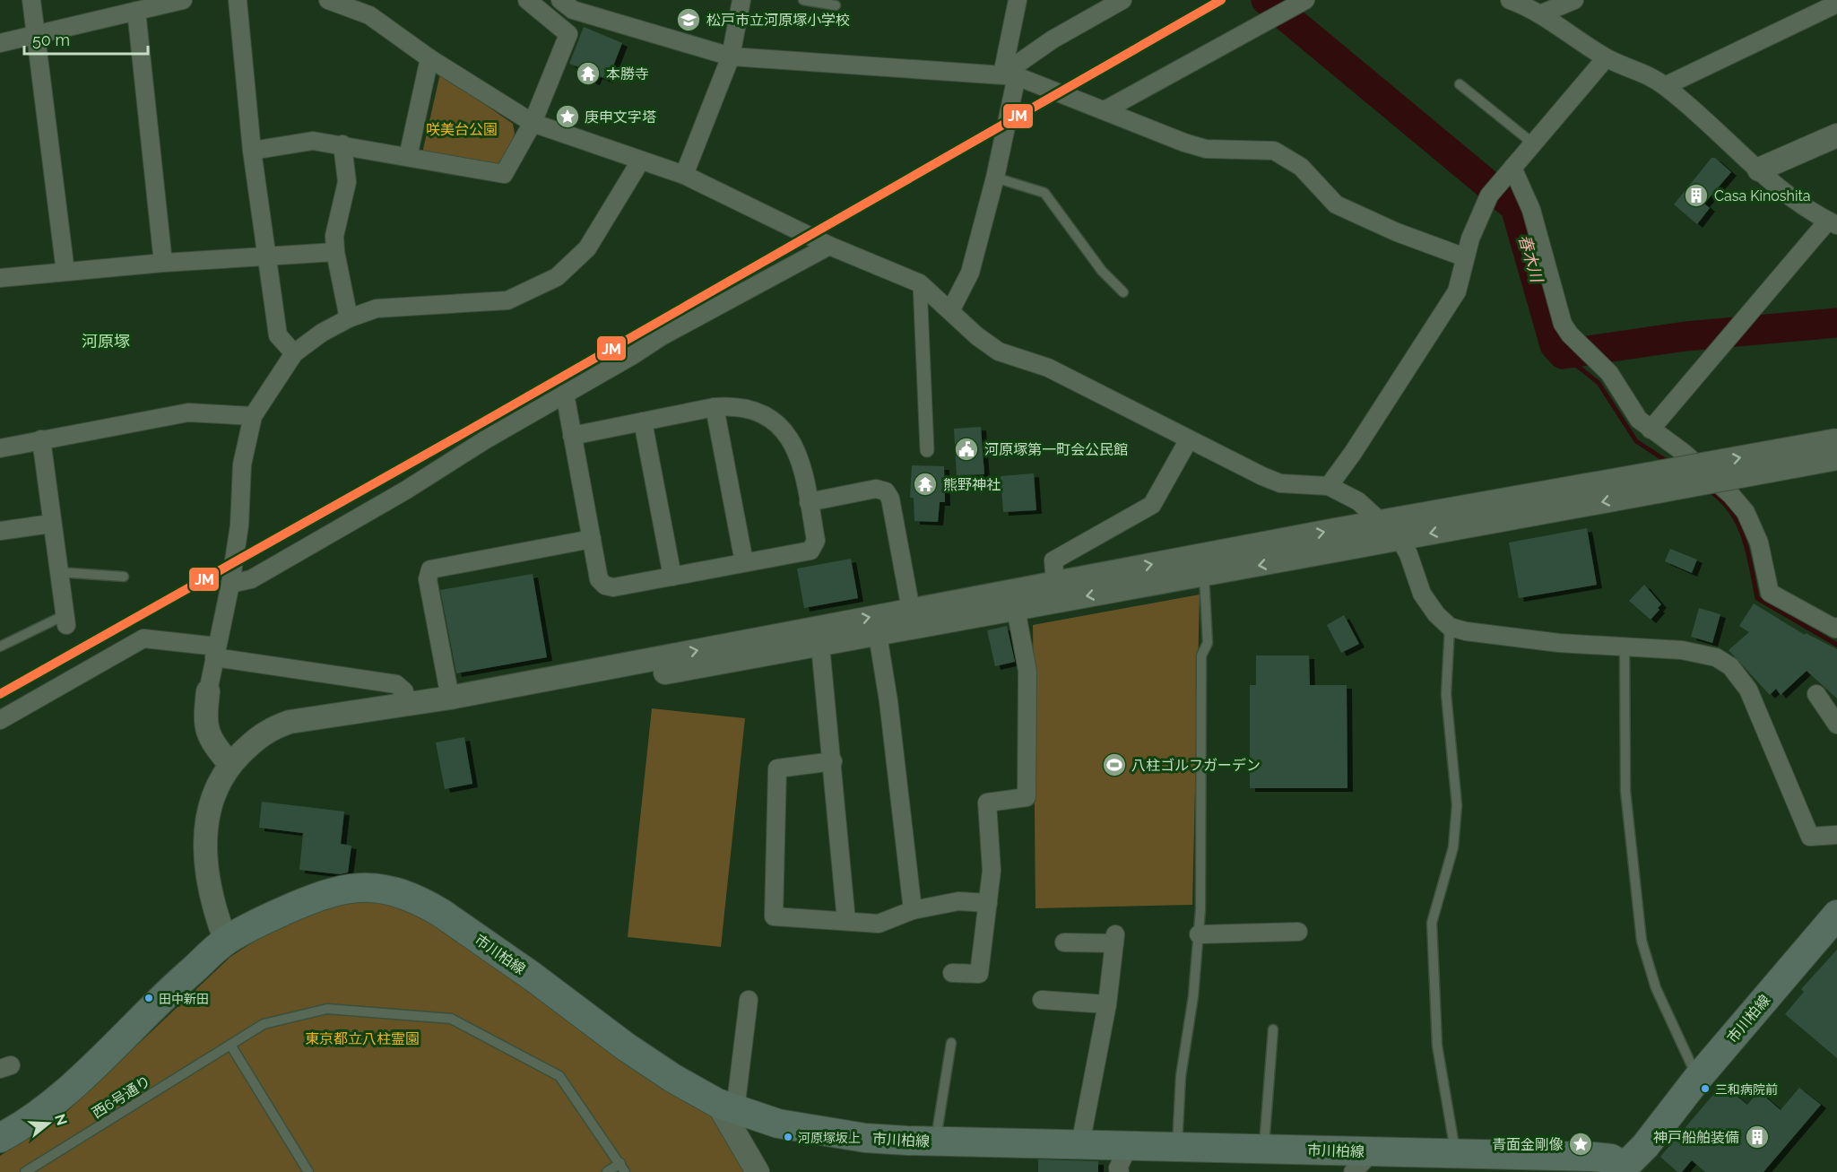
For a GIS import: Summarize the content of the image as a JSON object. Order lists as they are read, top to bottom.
{
  "streets": {
    "main road": ["市川柏線"],
    "lane": ["西6号通り"]
  },
  "districts": ["河原塚"],
  "water": ["春木川"],
  "parks": ["咲美台公園", "東京都立八柱霊園"],
  "places": {
    "school or university": ["松戸市立河原塚小学校"],
    "temple": ["本勝寺", "熊野神社"],
    "place": ["庚申文字塔", "青面金剛像"],
    "building": ["Casa Kinoshita", "神戸船舶装備"],
    "public building": ["河原塚第一町会公民館"],
    "sports": ["八柱ゴルフガーデン"],
    "other": ["田中新田", "三和病院前", "河原塚坂上"]
  },
  "lines": ["transit line JM"],
  "scale_bar": "50 m",
  "north": "right"
}
